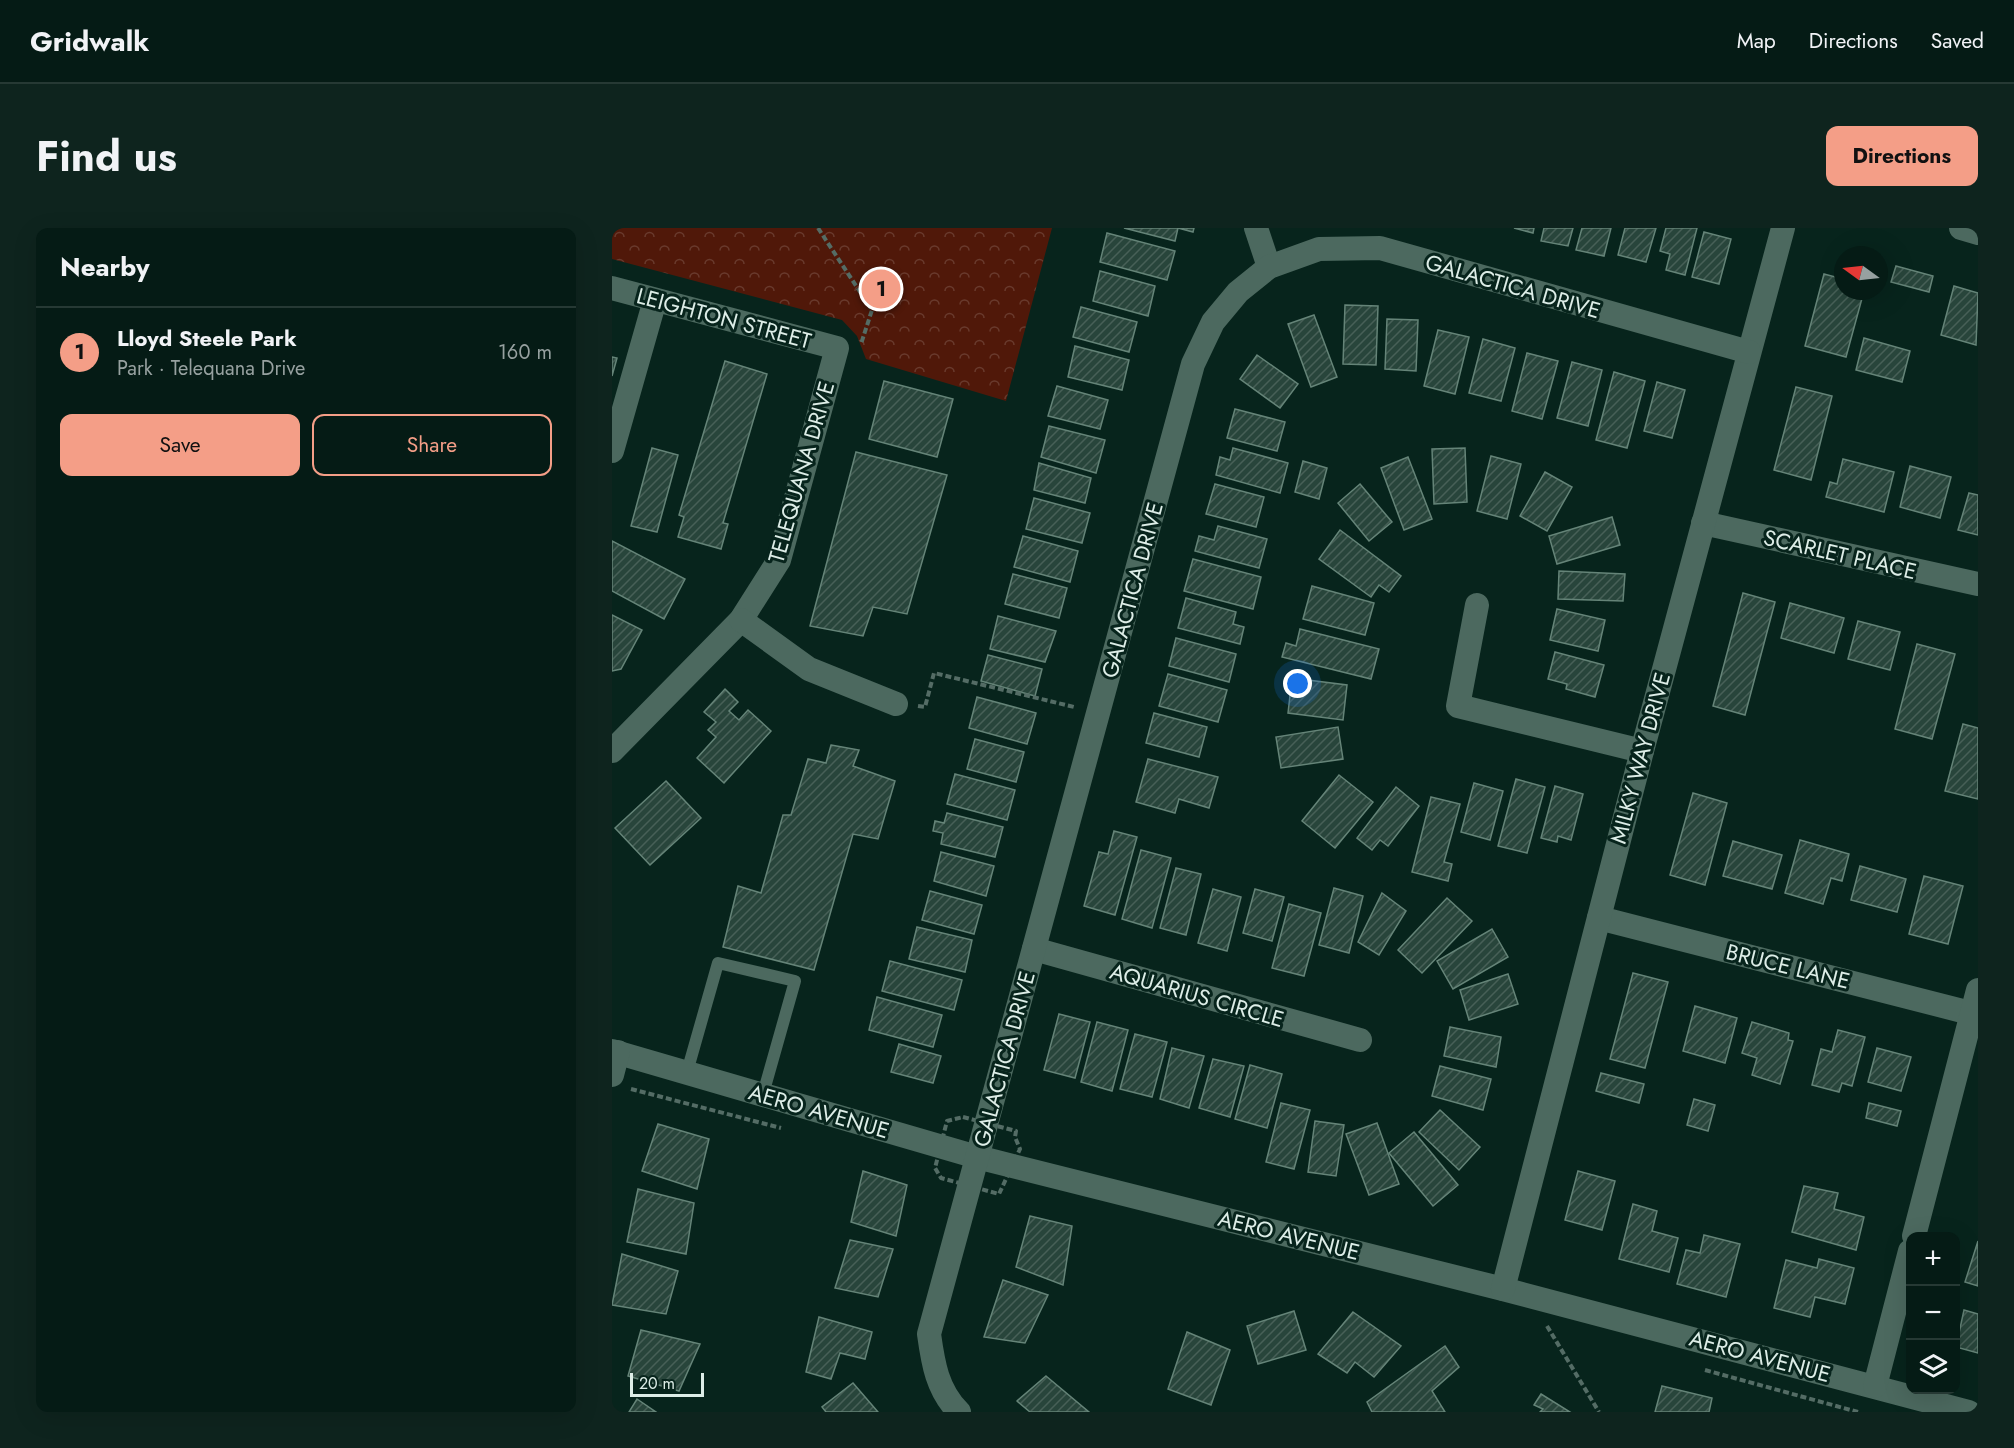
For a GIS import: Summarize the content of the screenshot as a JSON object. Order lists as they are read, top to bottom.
{
  "streets": {
    "street": [
      "GALACTICA DRIVE",
      "LEIGHTON STREET",
      "TELEQUANA DRIVE",
      "SCARLET PLACE",
      "MILKY WAY DRIVE",
      "BRUCE LANE",
      "AQUARIUS CIRCLE",
      "AERO AVENUE"
    ]
  },
  "crossings": [
    ["GALACTICA DRIVE", "MILKY WAY DRIVE"],
    ["GALACTICA DRIVE", "AQUARIUS CIRCLE"],
    ["GALACTICA DRIVE", "AERO AVENUE"],
    ["LEIGHTON STREET", "TELEQUANA DRIVE"],
    ["SCARLET PLACE", "MILKY WAY DRIVE"],
    ["MILKY WAY DRIVE", "BRUCE LANE"],
    ["MILKY WAY DRIVE", "AERO AVENUE"]
  ],
  "scale_bar": "20 m",
  "north": "left",
  "page": {
    "header": "Gridwalk",
    "nav": ["Map", "Directions", "Saved"],
    "title": "Find us",
    "buttons": [
      "Directions",
      ["Save", "Share"]
    ],
    "heading": "Nearby",
    "pins": "1",
    "list": [
      {
        "mark": "1",
        "name": "Lloyd Steele Park",
        "note": "Park · Telequana Drive",
        "value": "160 m"
      }
    ],
    "map_buttons": ["+", "−"],
    "scale": "20 m"
  }
}
